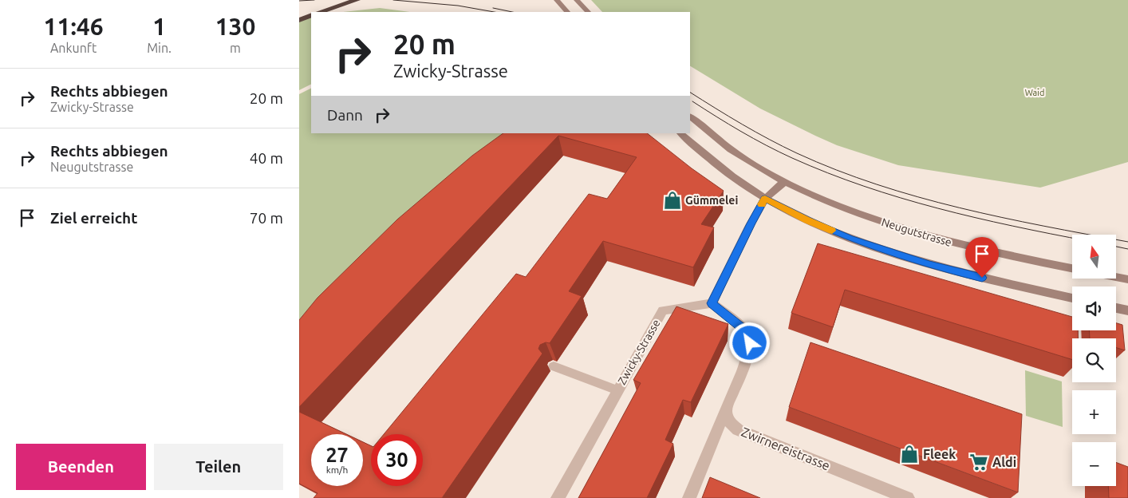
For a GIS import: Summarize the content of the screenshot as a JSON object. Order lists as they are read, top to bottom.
{
  "streets": {
    "main road": ["Neugutstrasse"],
    "street": ["Zwicky-Strasse", "Zwirnereistrasse"]
  },
  "parks": ["Waid"],
  "places": {
    "shop": ["Gümmelei", "Fleek"],
    "supermarket": ["Aldi"]
  },
  "north": "top",
  "page": {
    "eta": [
      "11:46",
      "Ankunft",
      "1",
      "Min.",
      "130",
      "m"
    ],
    "turn": ["20 m", "Zwicky-Strasse"],
    "list": [
      {
        "name": "Rechts abbiegen",
        "note": "Zwicky-Strasse",
        "value": "20 m"
      },
      {
        "name": "Rechts abbiegen",
        "note": "Neugutstrasse",
        "value": "40 m"
      },
      {
        "name": "Ziel erreicht",
        "value": "70 m"
      }
    ],
    "then": "Dann",
    "map_buttons": ["+", "−"],
    "speed": "27 km/h",
    "limit": "30",
    "buttons": ["Beenden", "Teilen"]
  }
}
